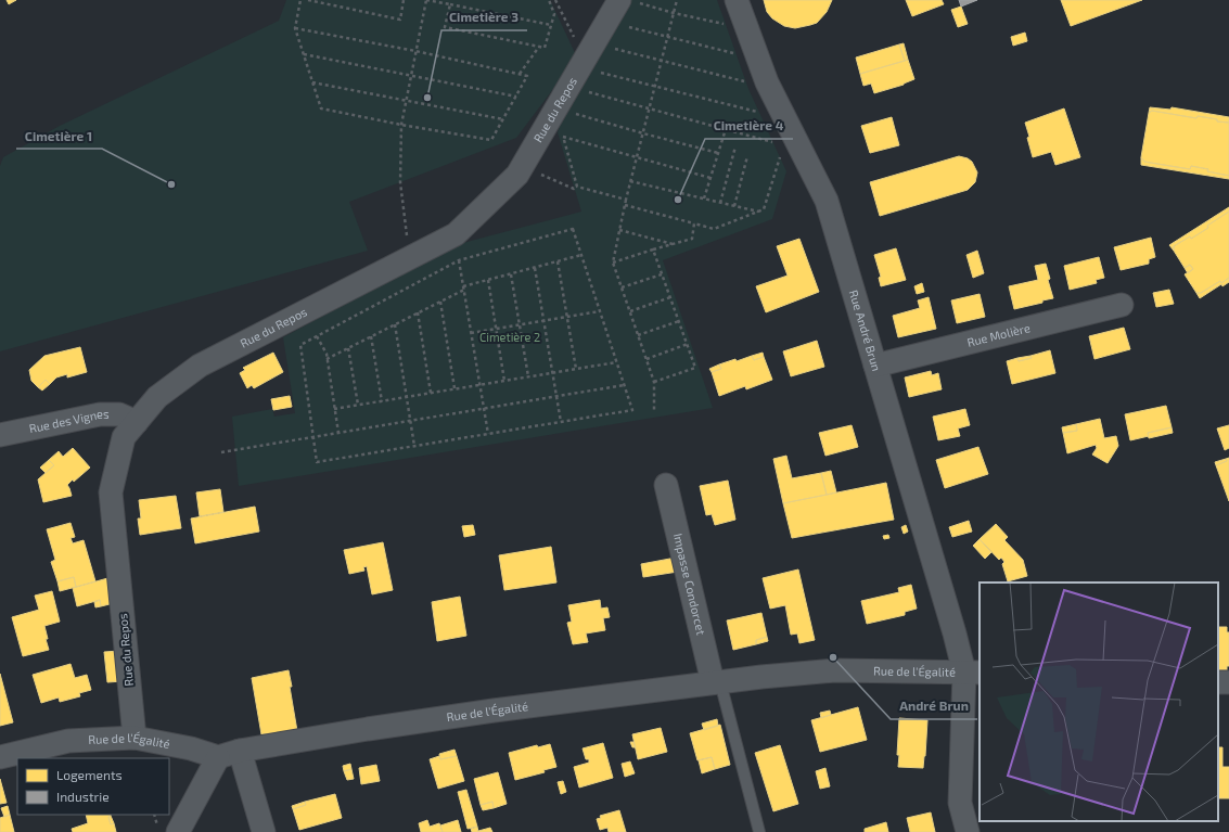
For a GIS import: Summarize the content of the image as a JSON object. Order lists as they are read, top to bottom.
{
  "streets": {
    "street": [
      "Rue du Repos",
      "Rue André Brun",
      "Rue Molière",
      "Rue des Vignes",
      "Impasse Condorcet",
      "Rue de l'Égalité"
    ]
  },
  "crossings": [
    ["Rue du Repos", "Rue des Vignes"],
    ["Rue du Repos", "Rue de l'Égalité"],
    ["Rue André Brun", "Rue Molière"],
    ["Rue André Brun", "Rue de l'Égalité"],
    ["Impasse Condorcet", "Rue de l'Égalité"]
  ],
  "parks": ["Cimetière 2"],
  "places": [
    "Cimetière 3",
    "Cimetière 1",
    "Cimetière 4",
    "André Brun"
  ],
  "legend": ["Logements", "Industrie"]
}
